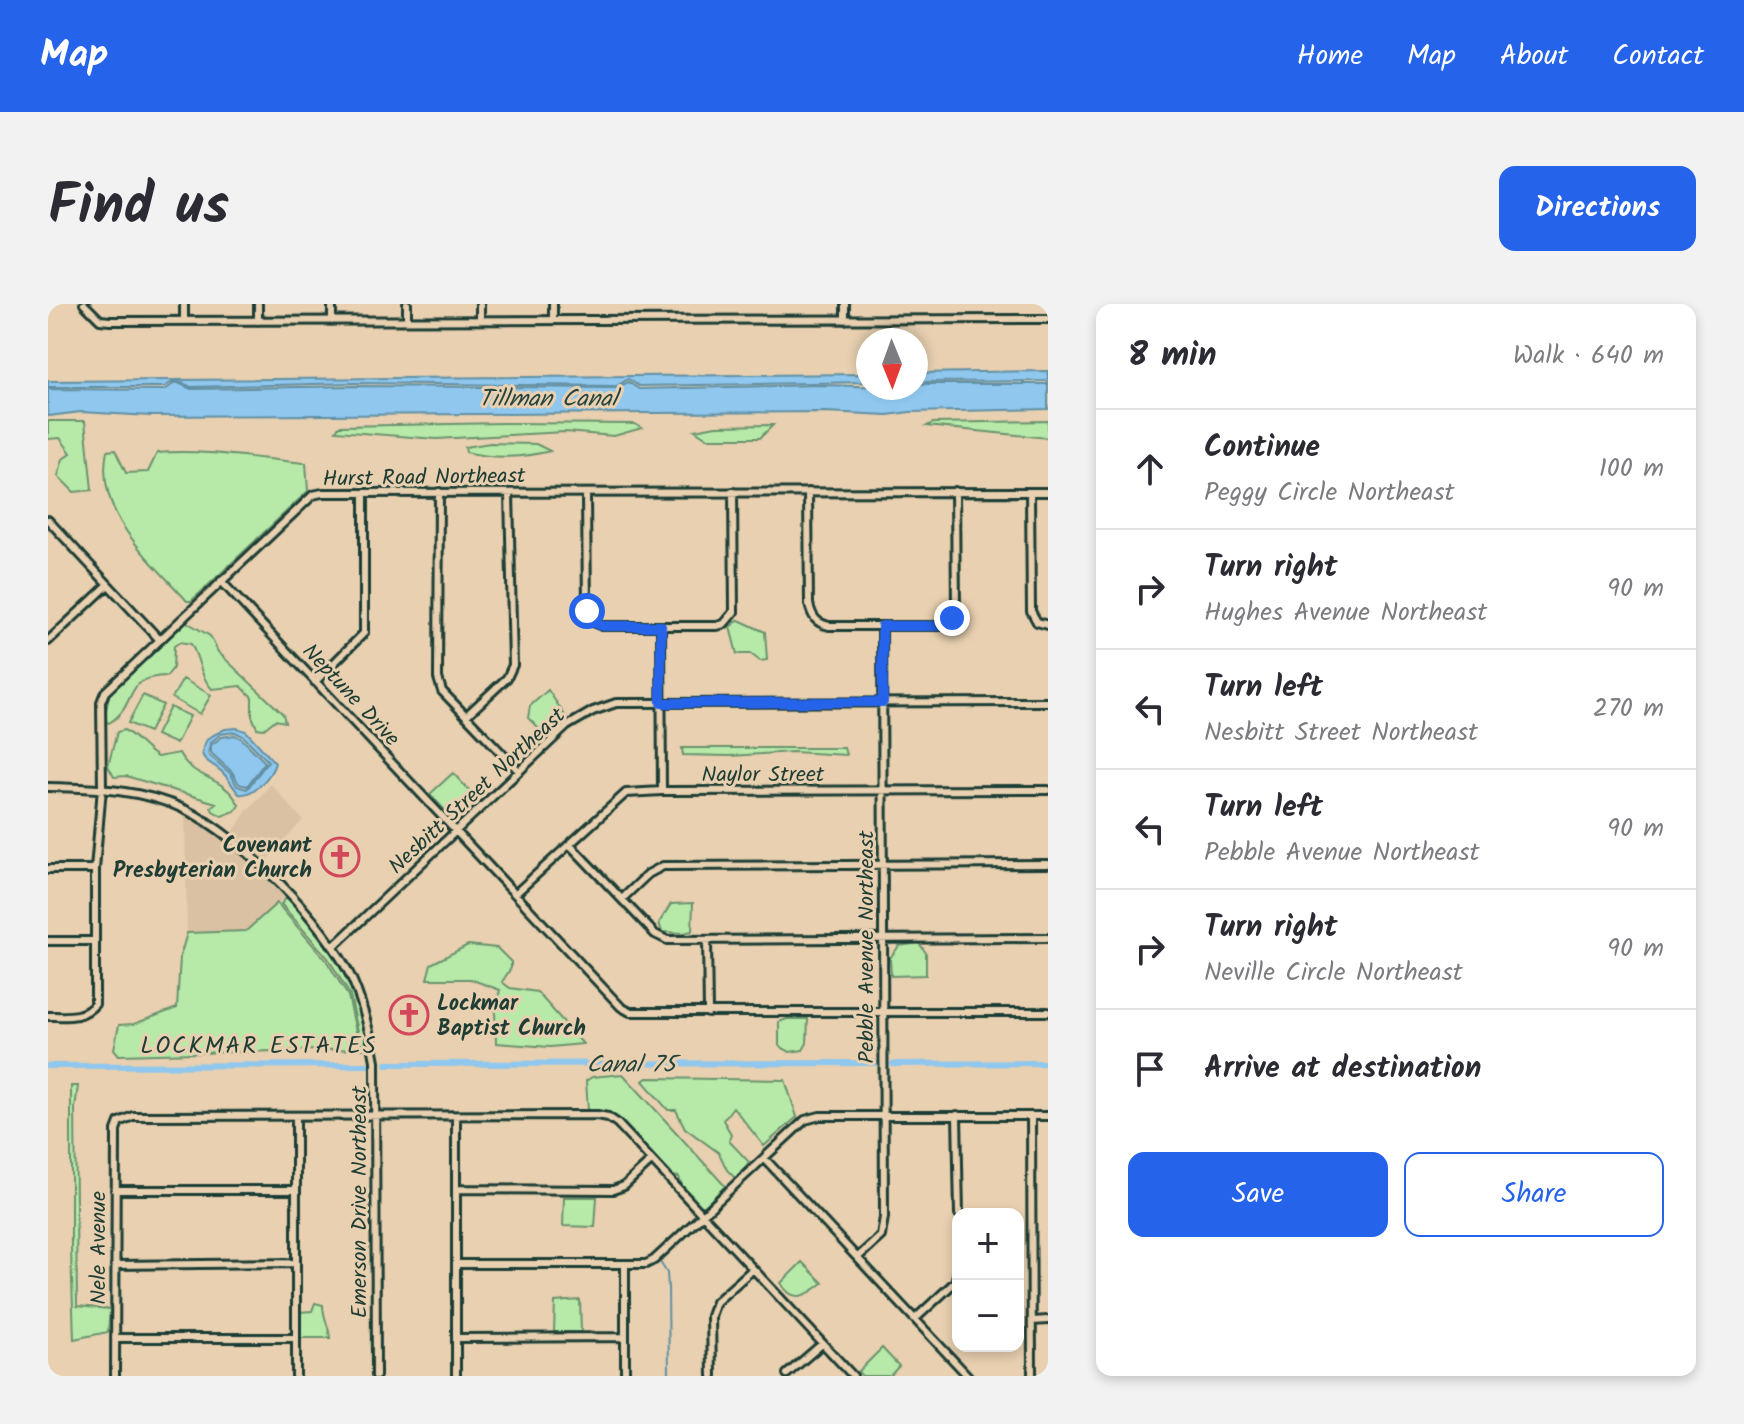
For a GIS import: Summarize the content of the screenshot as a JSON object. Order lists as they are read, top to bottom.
{
  "streets": {
    "street": [
      "Hurst Road Northeast",
      "Neptune Drive",
      "Naylor Street",
      "Nesbitt Street Northeast",
      "Pebble Avenue Northeast",
      "Emerson Drive Northeast",
      "Nele Avenue"
    ]
  },
  "crossings": [
    ["Hurst Road Northeast", "Neptune Drive"],
    ["Hurst Road Northeast", "Emerson Drive Northeast"],
    ["Neptune Drive", "Naylor Street"],
    ["Neptune Drive", "Nesbitt Street Northeast"],
    ["Naylor Street", "Pebble Avenue Northeast"],
    ["Nesbitt Street Northeast", "Pebble Avenue Northeast"],
    ["Nesbitt Street Northeast", "Emerson Drive Northeast"]
  ],
  "districts": ["LOCKMAR ESTATES"],
  "water": ["Tillman Canal", "Canal 75"],
  "places": {
    "church": ["Covenant Presbyterian Church", "Lockmar Baptist Church"]
  },
  "north": "bottom",
  "page": {
    "header": "Map",
    "nav": [
      "Home",
      "Map",
      "About",
      "Contact"
    ],
    "title": "Find us",
    "buttons": [
      "Directions",
      ["Save", "Share"]
    ],
    "heading": ["8 min", "Walk · 640 m"],
    "list": [
      ["Continue", "Peggy Circle Northeast", "100 m"],
      ["Turn right", "Hughes Avenue Northeast", "90 m"],
      ["Turn left", "Nesbitt Street Northeast", "270 m"],
      ["Turn left", "Pebble Avenue Northeast", "90 m"],
      ["Turn right", "Neville Circle Northeast", "90 m"],
      "Arrive at destination"
    ],
    "map_buttons": ["+", "−"]
  }
}
